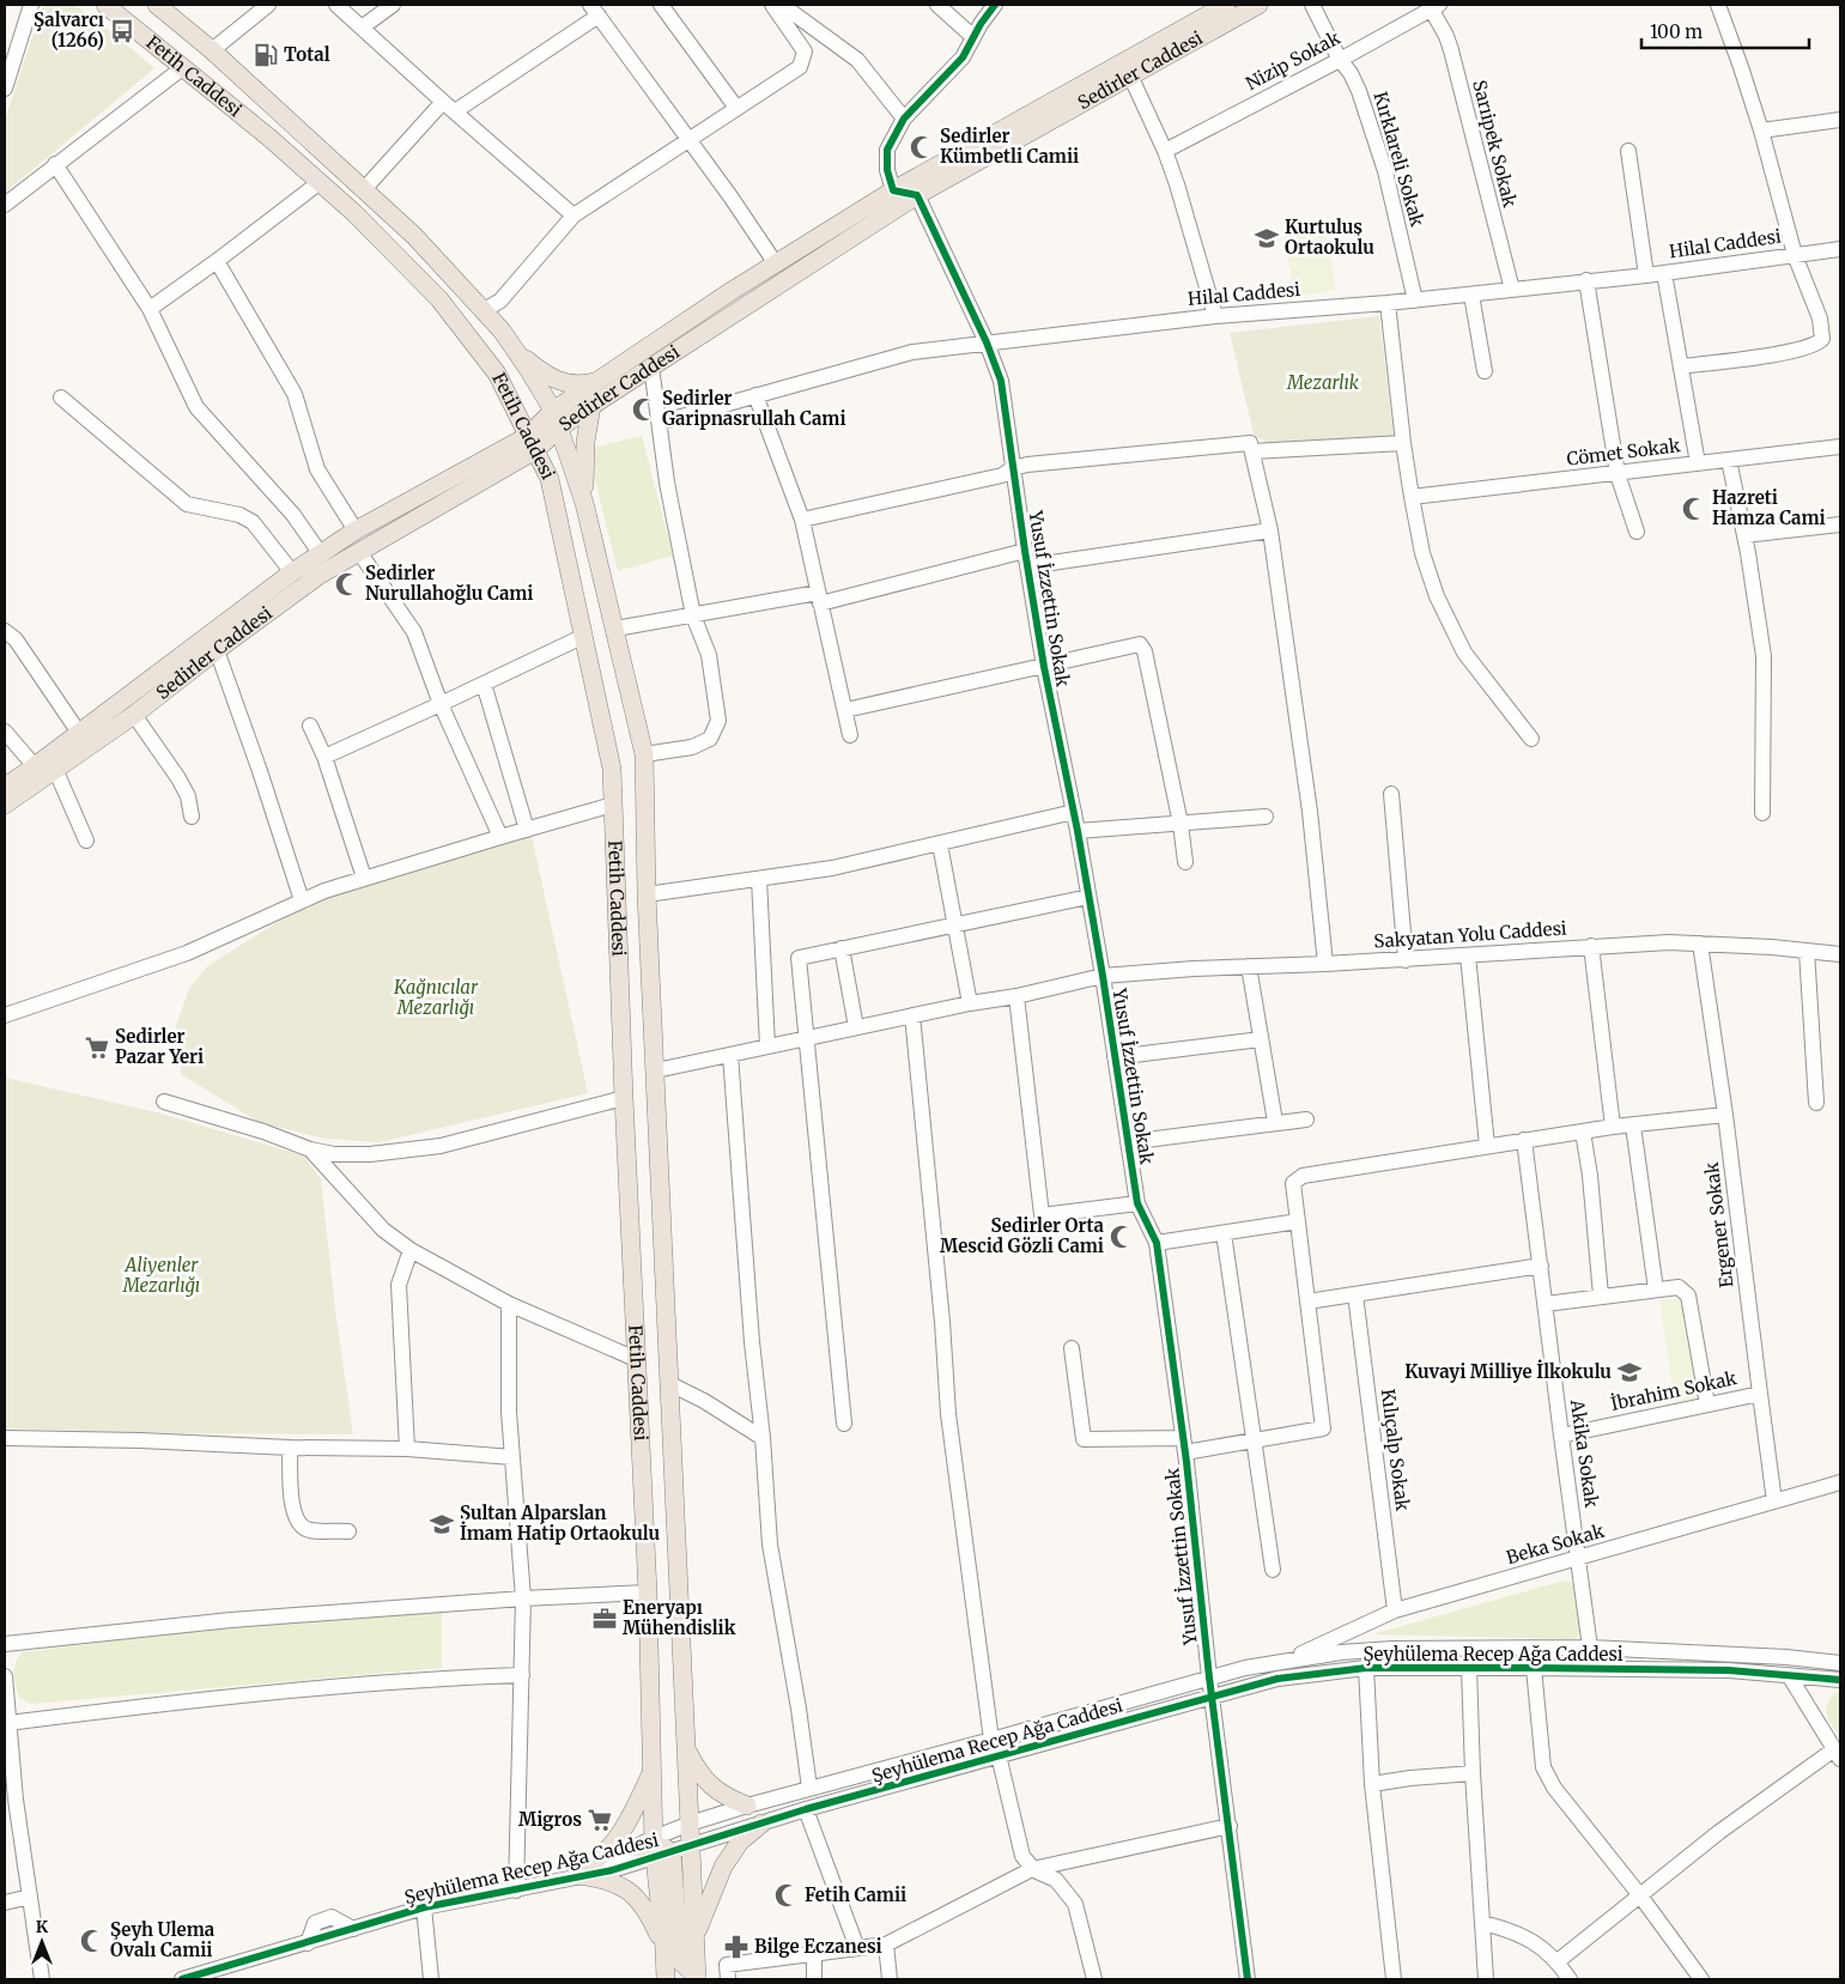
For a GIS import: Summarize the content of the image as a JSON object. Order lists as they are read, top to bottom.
{
  "streets": {
    "main road": ["Sedirler Caddesi", "Fetih Caddesi"],
    "street": [
      "Nizip Sokak",
      "Sarıipek Sokak",
      "Kırklareli Sokak",
      "Hilal Caddesi",
      "Cömet Sokak",
      "Yusuf İzzettin Sokak",
      "Sakyatan Yolu Caddesi",
      "Ergener Sokak",
      "İbrahim Sokak",
      "Kılıçalp Sokak",
      "Akika Sokak",
      "Beka Sokak",
      "Şeyhülema Recep Ağa Caddesi"
    ]
  },
  "crossings": [
    ["Nizip Sokak", "Sarıipek Sokak"],
    ["Nizip Sokak", "Kırklareli Sokak"],
    ["Sedirler Caddesi", "Fetih Caddesi"],
    ["Sedirler Caddesi", "Yusuf İzzettin Sokak"],
    ["Fetih Caddesi", "Sakyatan Yolu Caddesi"],
    ["Fetih Caddesi", "Şeyhülema Recep Ağa Caddesi"],
    ["Sarıipek Sokak", "Hilal Caddesi"],
    ["Kırklareli Sokak", "Hilal Caddesi"],
    ["Hilal Caddesi", "Yusuf İzzettin Sokak"],
    ["Yusuf İzzettin Sokak", "Sakyatan Yolu Caddesi"],
    ["Yusuf İzzettin Sokak", "Şeyhülema Recep Ağa Caddesi"],
    ["Sakyatan Yolu Caddesi", "Ergener Sokak"],
    ["Ergener Sokak", "İbrahim Sokak"],
    ["Ergener Sokak", "Beka Sokak"],
    ["İbrahim Sokak", "Akika Sokak"],
    ["Kılıçalp Sokak", "Beka Sokak"],
    ["Akika Sokak", "Beka Sokak"],
    ["Akika Sokak", "Şeyhülema Recep Ağa Caddesi"],
    ["Beka Sokak", "Şeyhülema Recep Ağa Caddesi"]
  ],
  "parks": ["Mezarlık", "Kağnıcılar Mezarlığı", "Aliyenler Mezarlığı"],
  "places": {
    "bus stop": ["Şalvarcı (1266)"],
    "fuel station": ["Total"],
    "mosque": [
      "Sedirler Kümbetli Camii",
      "Sedirler Garipnasrullah Cami",
      "Hazreti Hamza Cami",
      "Sedirler Nurullahoğlu Cami",
      "Sedirler Orta Mescid Gözli Cami",
      "Fetih Camii",
      "Şeyh Ulema Ovalı Camii"
    ],
    "school or university": ["Kurtuluş Ortaokulu", "Kuvayi Milliye İlkokulu", "Sultan Alparslan İmam Hatip Ortaokulu"],
    "supermarket": ["Sedirler Pazar Yeri", "Migros"],
    "office": ["Eneryapı Mühendislik"],
    "pharmacy": ["Bilge Eczanesi"]
  },
  "scale_bar": "100 m",
  "north": "top"
}
